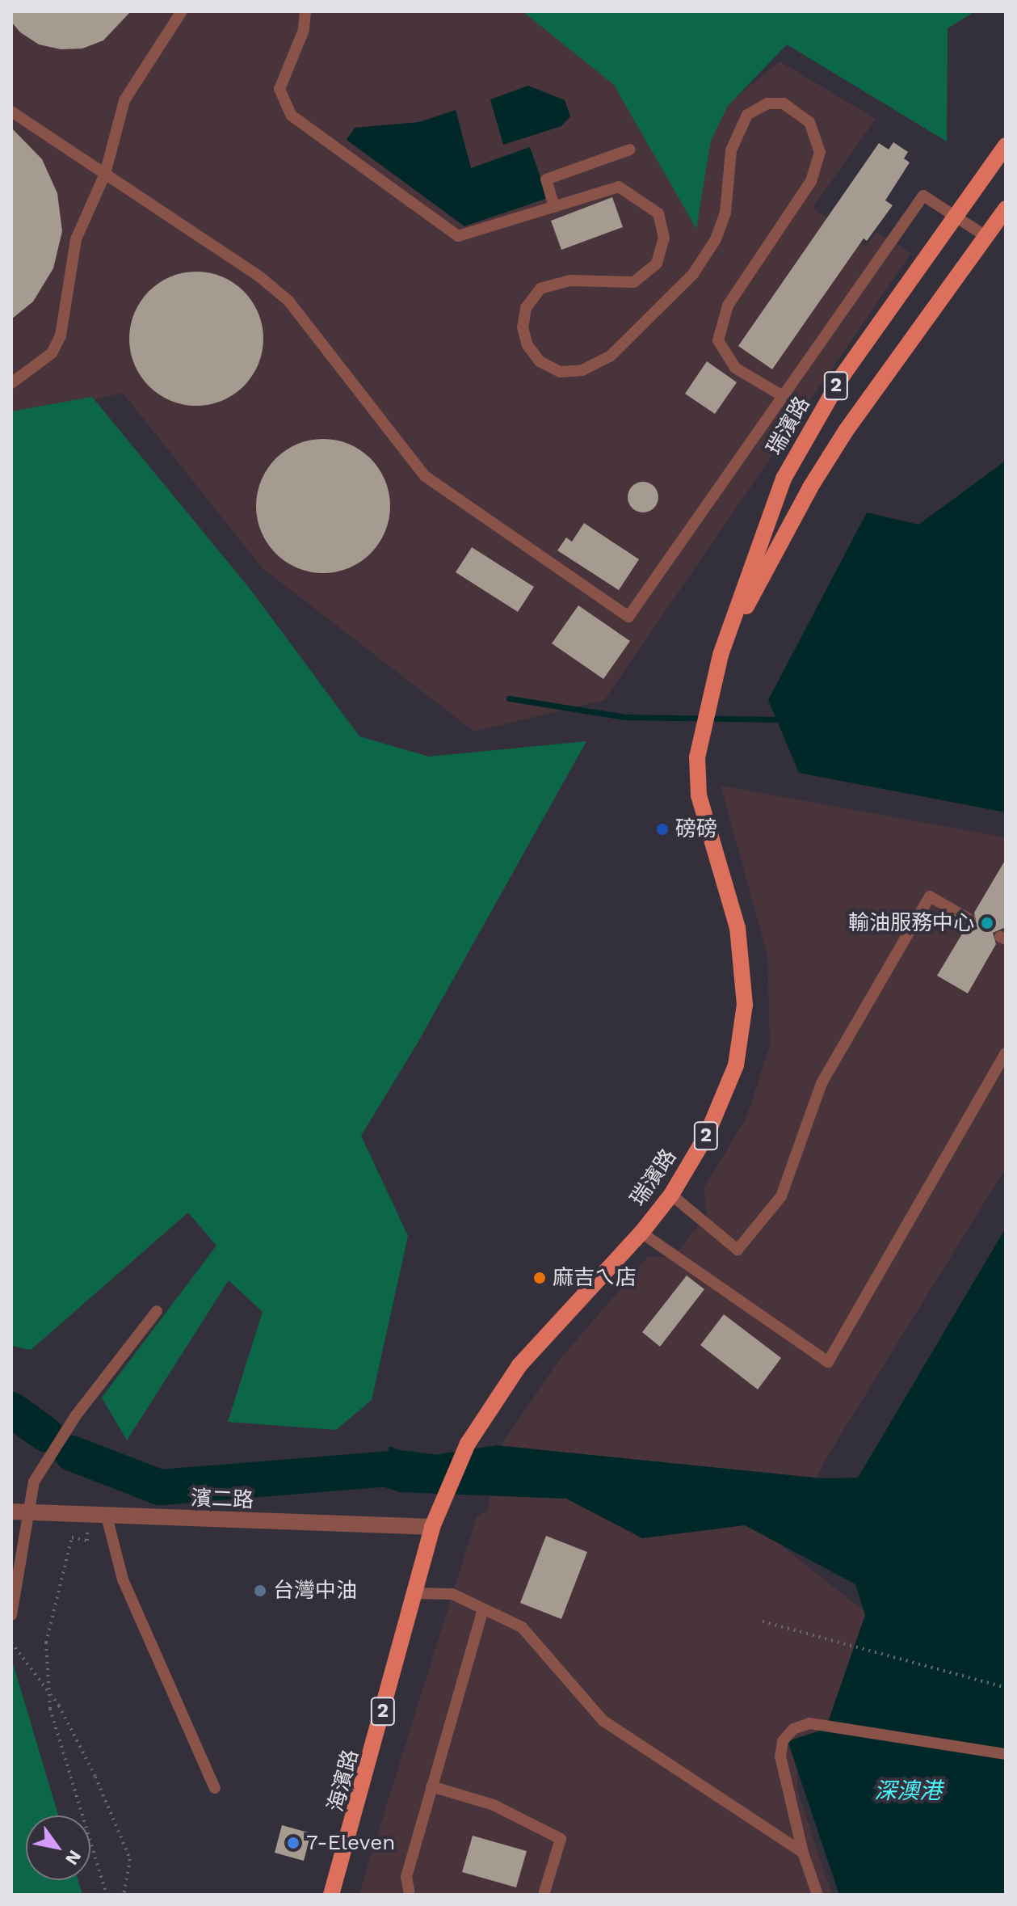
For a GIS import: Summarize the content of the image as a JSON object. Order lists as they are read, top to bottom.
{
  "streets": {
    "main road": ["2", "瑞濱路", "海濱路"],
    "street": ["濱二路"]
  },
  "crossings": [
    ["瑞濱路", "濱二路"],
    ["瑞濱路", "海濱路"],
    ["濱二路", "海濱路"]
  ],
  "water": ["深澳港"],
  "places": [
    "磅磅",
    "輸油服務中心",
    "麻吉ㄟ店",
    "台灣中油",
    "7-Eleven"
  ],
  "north": "bottom right"
}
